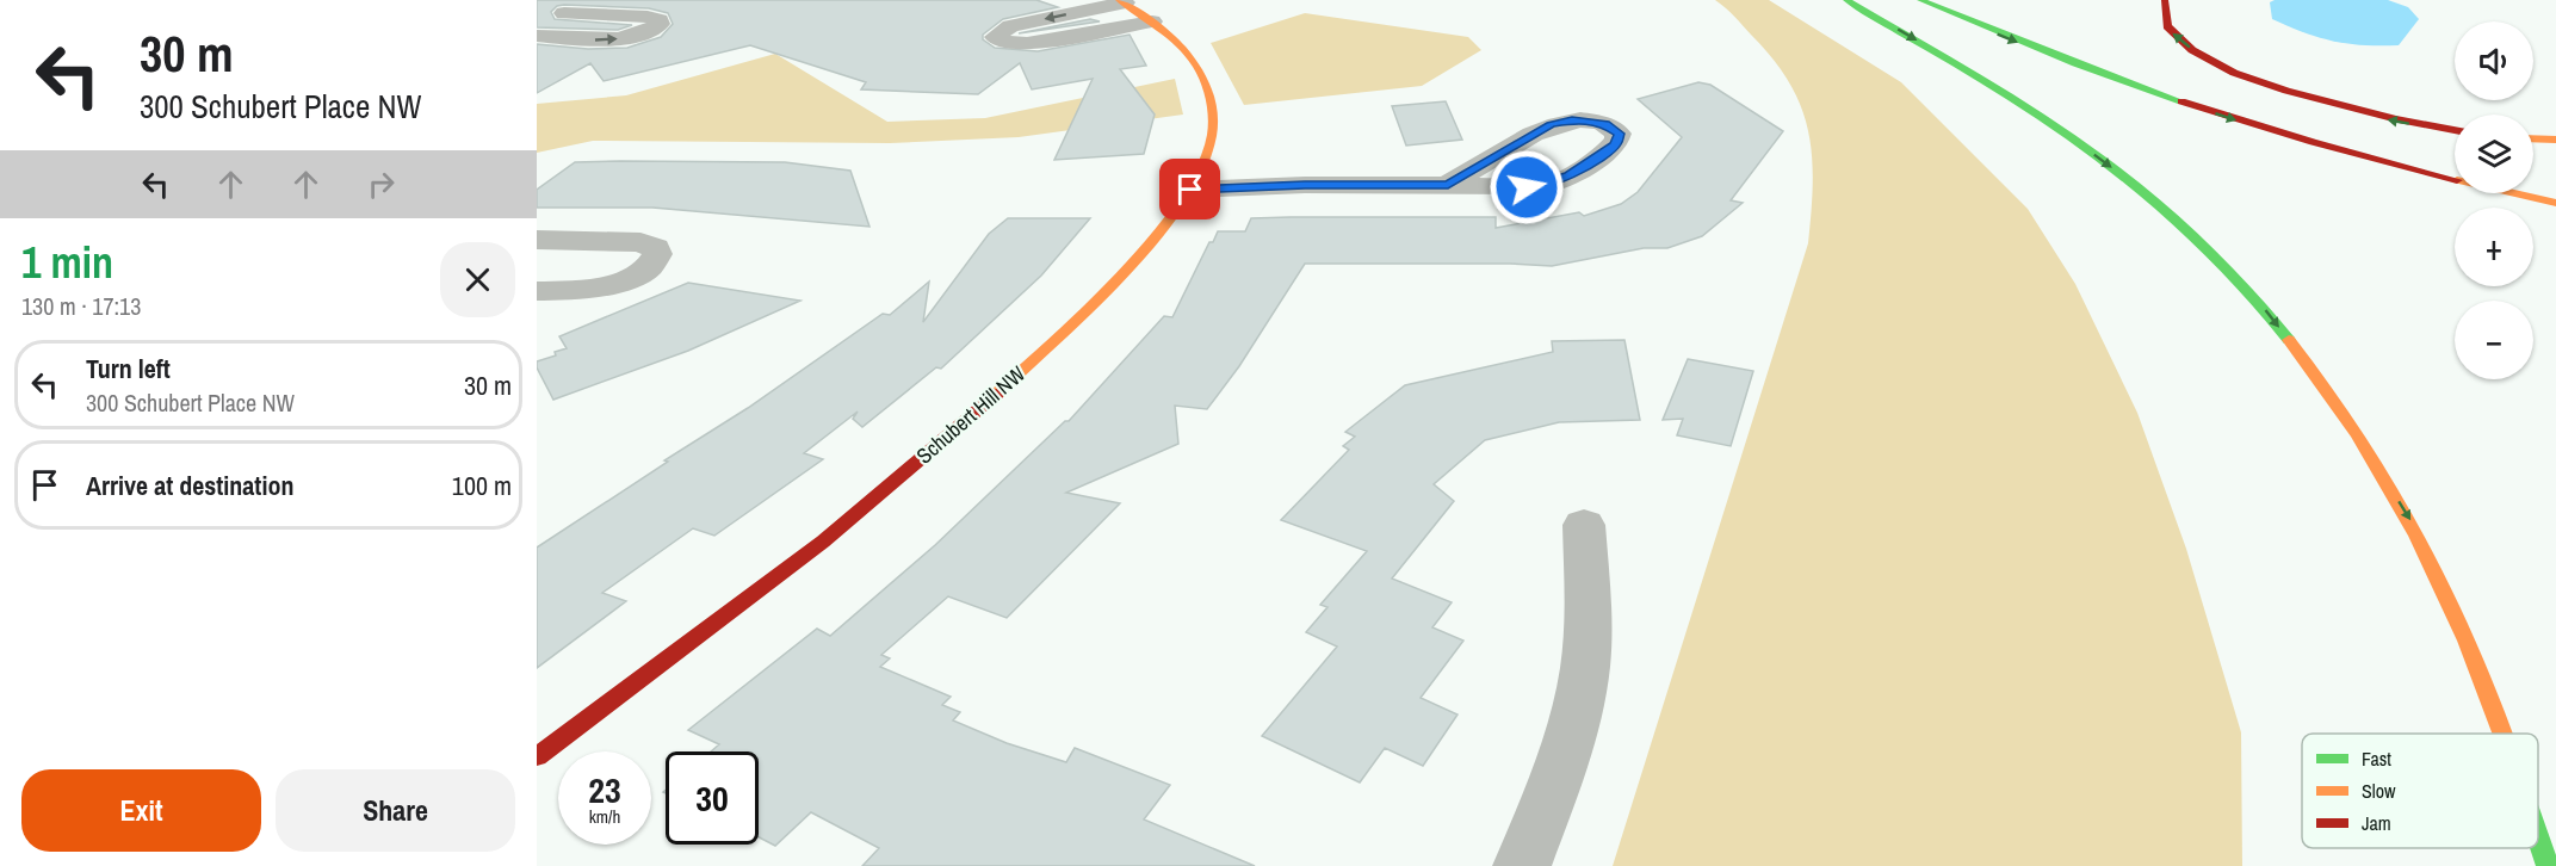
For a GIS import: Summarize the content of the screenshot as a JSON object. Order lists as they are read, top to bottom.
{
  "streets": {
    "main road": ["Schubert Hill NW"]
  },
  "legend": ["Fast", "Slow", "Jam"],
  "page": {
    "turn": ["30 m", "300 Schubert Place NW"],
    "map_buttons": ["+", "−"],
    "heading": ["1 min", "130 m · 17:13"],
    "list": [
      {
        "name": "Turn left",
        "note": "300 Schubert Place NW",
        "value": "30 m"
      },
      {
        "name": "Arrive at destination",
        "value": "100 m"
      }
    ],
    "speed": "23 km/h",
    "limit": "30",
    "buttons": ["Exit", "Share"]
  }
}
